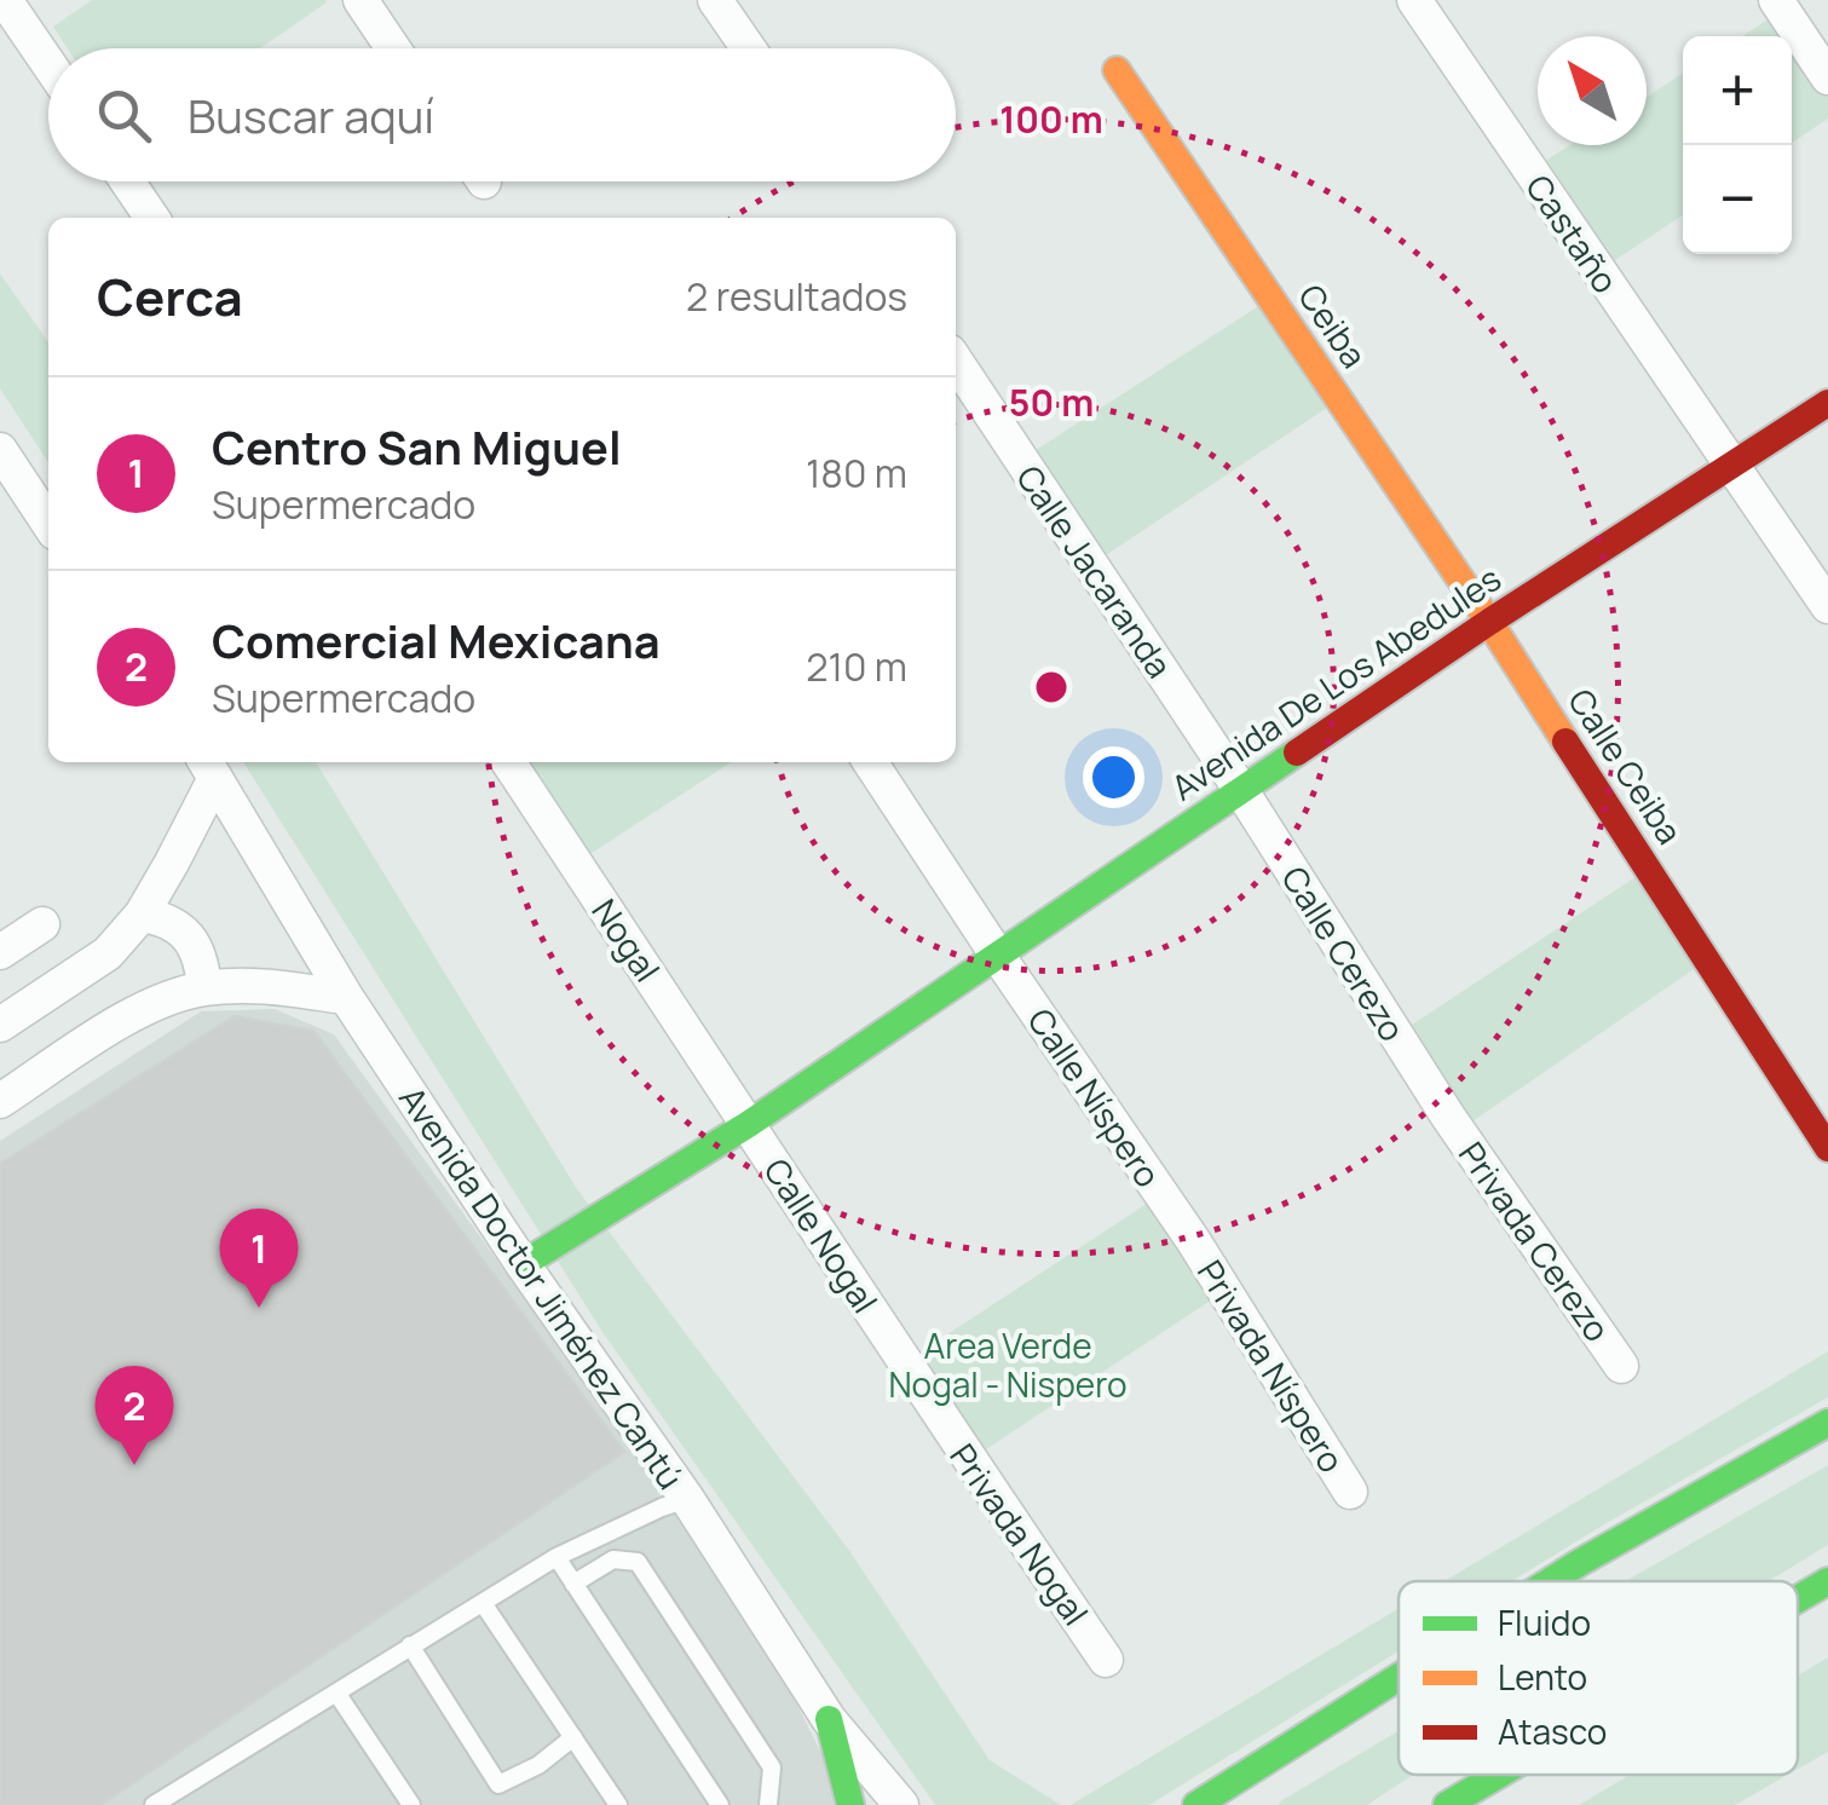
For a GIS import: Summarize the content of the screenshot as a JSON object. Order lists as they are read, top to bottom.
{
  "streets": {
    "street": [
      "Castaño",
      "Ceiba",
      "Calle Jacaranda",
      "Avenida De Los Abedules",
      "Calle Ceiba",
      "Nogal",
      "Calle Cerezo",
      "Calle Níspero",
      "Calle Nogal",
      "Privada Cerezo",
      "Avenida Doctor Jiménez Cantú",
      "Privada Níspero",
      "Privada Nogal"
    ]
  },
  "crossings": [
    ["Castaño", "Avenida De Los Abedules"],
    ["Ceiba", "Avenida De Los Abedules"],
    ["Ceiba", "Calle Ceiba"],
    ["Calle Jacaranda", "Avenida De Los Abedules"],
    ["Calle Jacaranda", "Calle Cerezo"],
    ["Avenida De Los Abedules", "Calle Ceiba"],
    ["Avenida De Los Abedules", "Nogal"],
    ["Avenida De Los Abedules", "Calle Cerezo"],
    ["Avenida De Los Abedules", "Calle Níspero"],
    ["Avenida De Los Abedules", "Calle Nogal"],
    ["Avenida De Los Abedules", "Avenida Doctor Jiménez Cantú"],
    ["Nogal", "Calle Nogal"],
    ["Calle Cerezo", "Privada Cerezo"],
    ["Calle Níspero", "Privada Níspero"],
    ["Calle Nogal", "Privada Nogal"]
  ],
  "parks": ["Area Verde Nogal - Nispero"],
  "legend": ["Fluido", "Lento", "Atasco"],
  "north": "top left",
  "page": {
    "map_buttons": ["+", "−"],
    "search": "Buscar aquí",
    "heading": ["Cerca", "2 resultados"],
    "list": [
      {
        "mark": "1",
        "name": "Centro San Miguel",
        "note": "Supermercado",
        "value": "180 m"
      },
      {
        "mark": "2",
        "name": "Comercial Mexicana",
        "note": "Supermercado",
        "value": "210 m"
      }
    ],
    "pins": ["1", "2"]
  },
  "rings": ["100 m", "50 m"]
}
